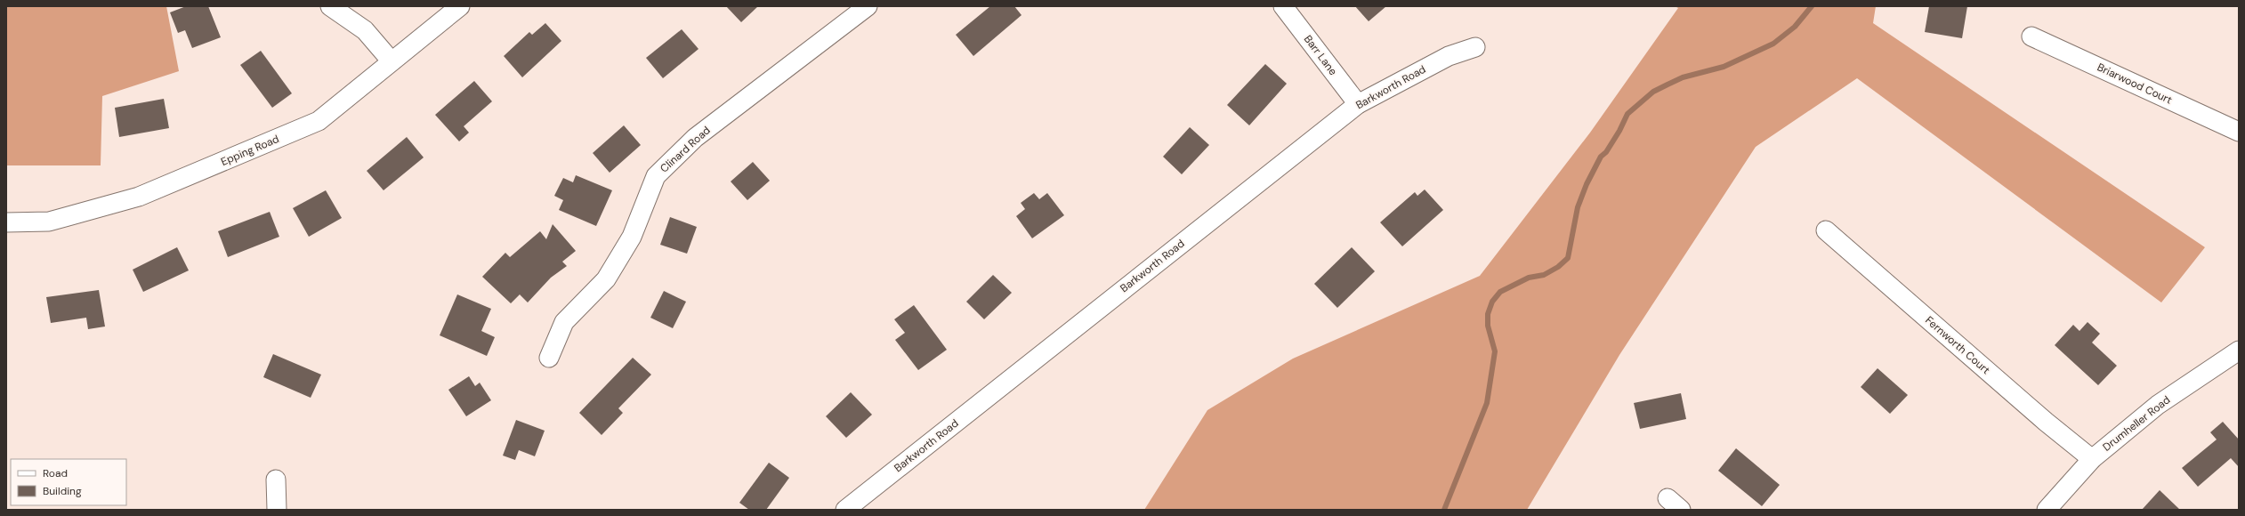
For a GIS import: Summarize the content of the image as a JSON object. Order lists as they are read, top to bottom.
{
  "streets": {
    "street": [
      "Barr Lane",
      "Briarwood Court",
      "Barkworth Road",
      "Clinard Road",
      "Epping Road",
      "Fernworth Court",
      "Drumheller Road"
    ]
  },
  "crossings": [
    ["Barr Lane", "Barkworth Road"],
    ["Fernworth Court", "Drumheller Road"]
  ],
  "legend": ["Road", "Building"]
}
